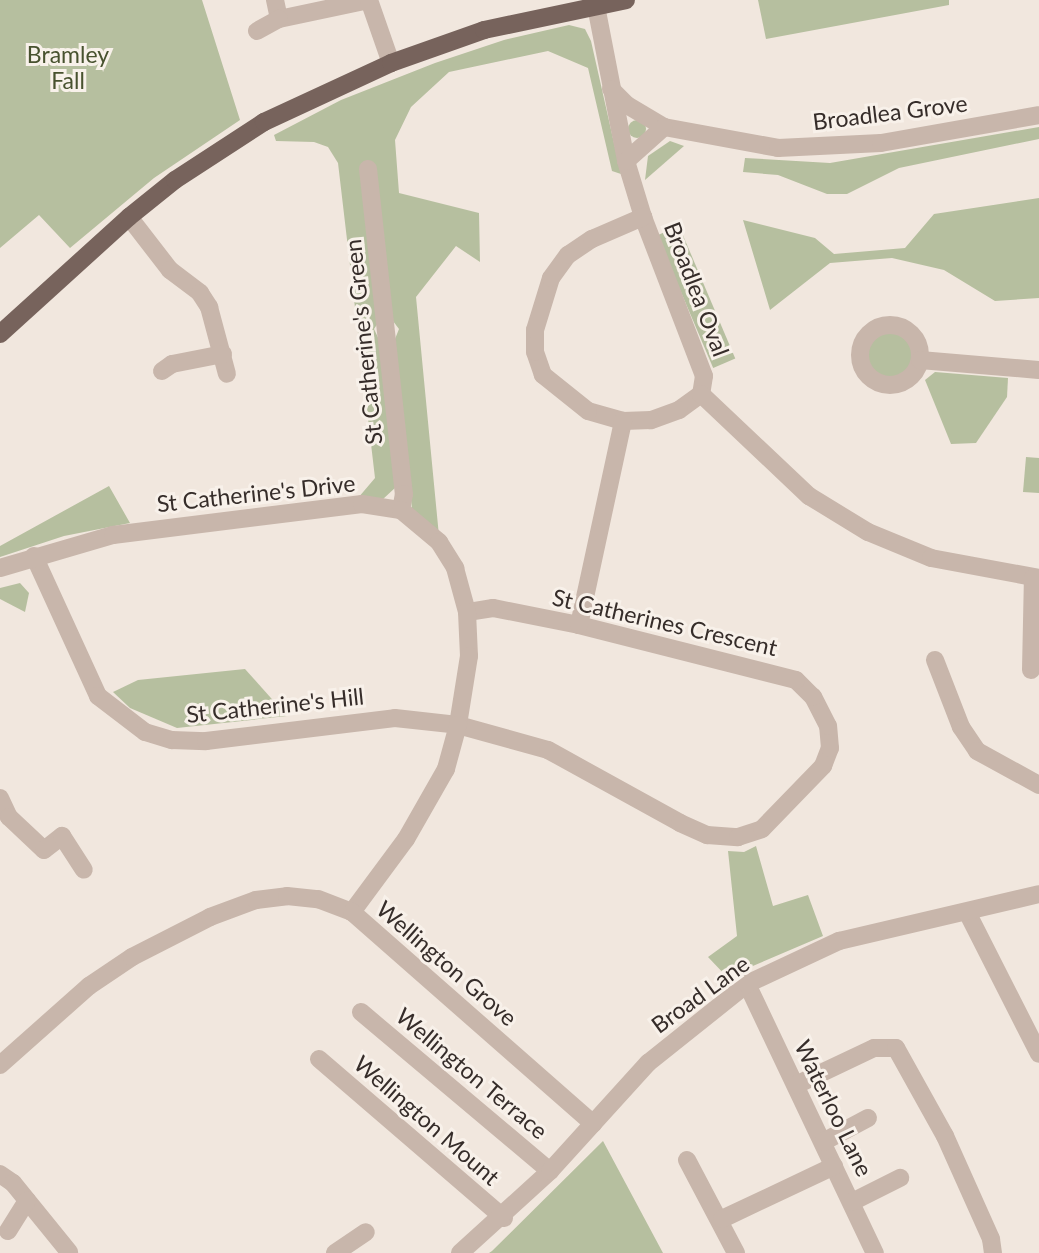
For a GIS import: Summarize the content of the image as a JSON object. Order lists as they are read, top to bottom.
{
  "streets": {
    "street": [
      "Broadlea Grove",
      "Broadlea Oval",
      "St Catherine's Green",
      "St Catherine's Drive",
      "St Catherines Crescent",
      "St Catherine's Hill",
      "Wellington Grove",
      "Broad Lane",
      "Wellington Terrace",
      "Waterloo Lane",
      "Wellington Mount"
    ]
  },
  "crossings": [
    ["St Catherine's Green", "St Catherine's Drive"],
    ["St Catherine's Drive", "St Catherine's Hill"],
    ["St Catherines Crescent", "St Catherine's Hill"],
    ["Wellington Grove", "Broad Lane"],
    ["Broad Lane", "Wellington Terrace"],
    ["Broad Lane", "Waterloo Lane"],
    ["Broad Lane", "Wellington Mount"]
  ],
  "parks": ["Bramley Fall"]
}
